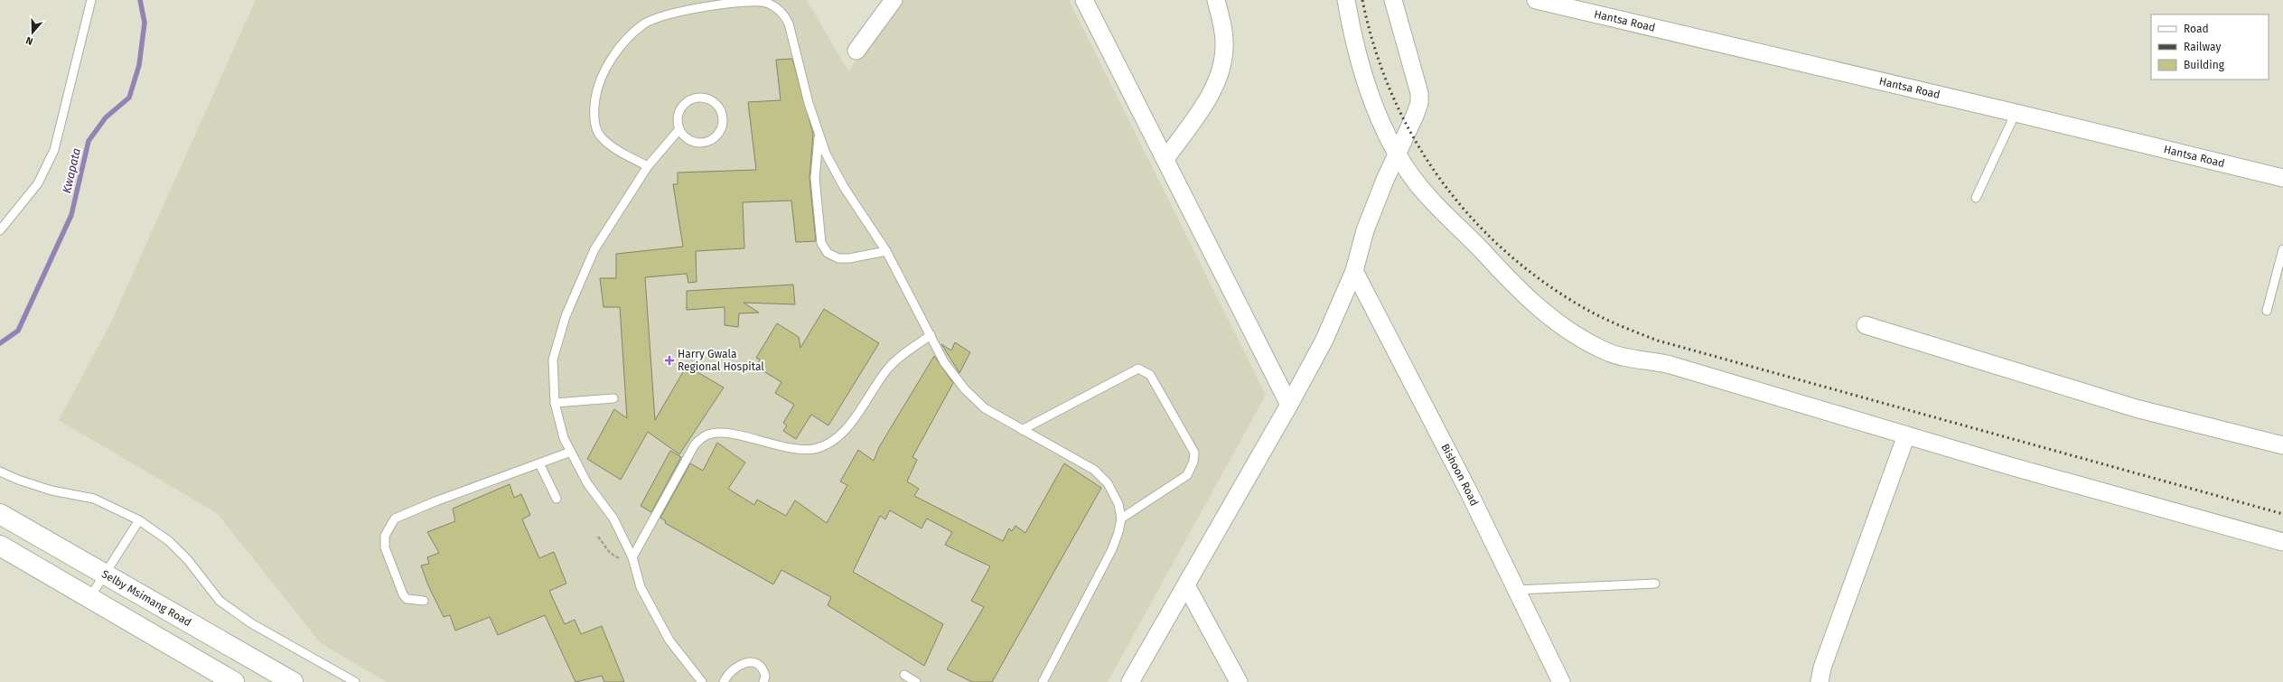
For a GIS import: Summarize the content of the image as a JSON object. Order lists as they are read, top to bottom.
{
  "streets": {
    "main road": ["Selby Msimang Road"],
    "street": ["Hantsa Road", "Bishoon Road"]
  },
  "water": ["Kwapata"],
  "places": {
    "health": ["Harry Gwala Regional Hospital"]
  },
  "legend": ["Road", "Railway", "Building"],
  "north": "bottom"
}
